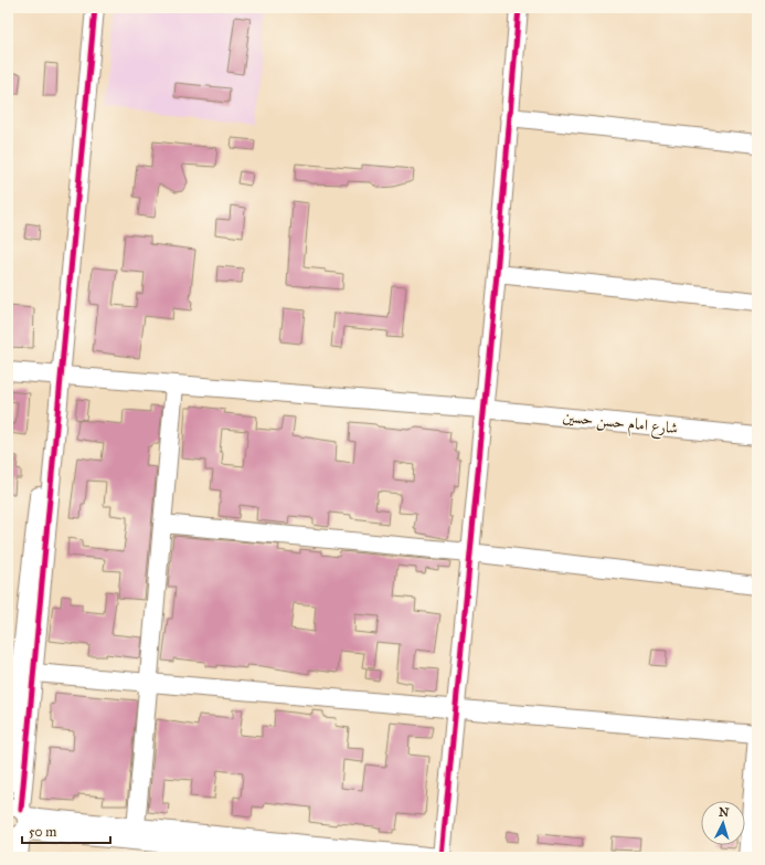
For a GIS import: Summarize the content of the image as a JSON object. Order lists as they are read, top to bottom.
{
  "streets": {
    "street": ["شارع امام حسن حسين"]
  },
  "scale_bar": "50 m",
  "north": "top"
}
